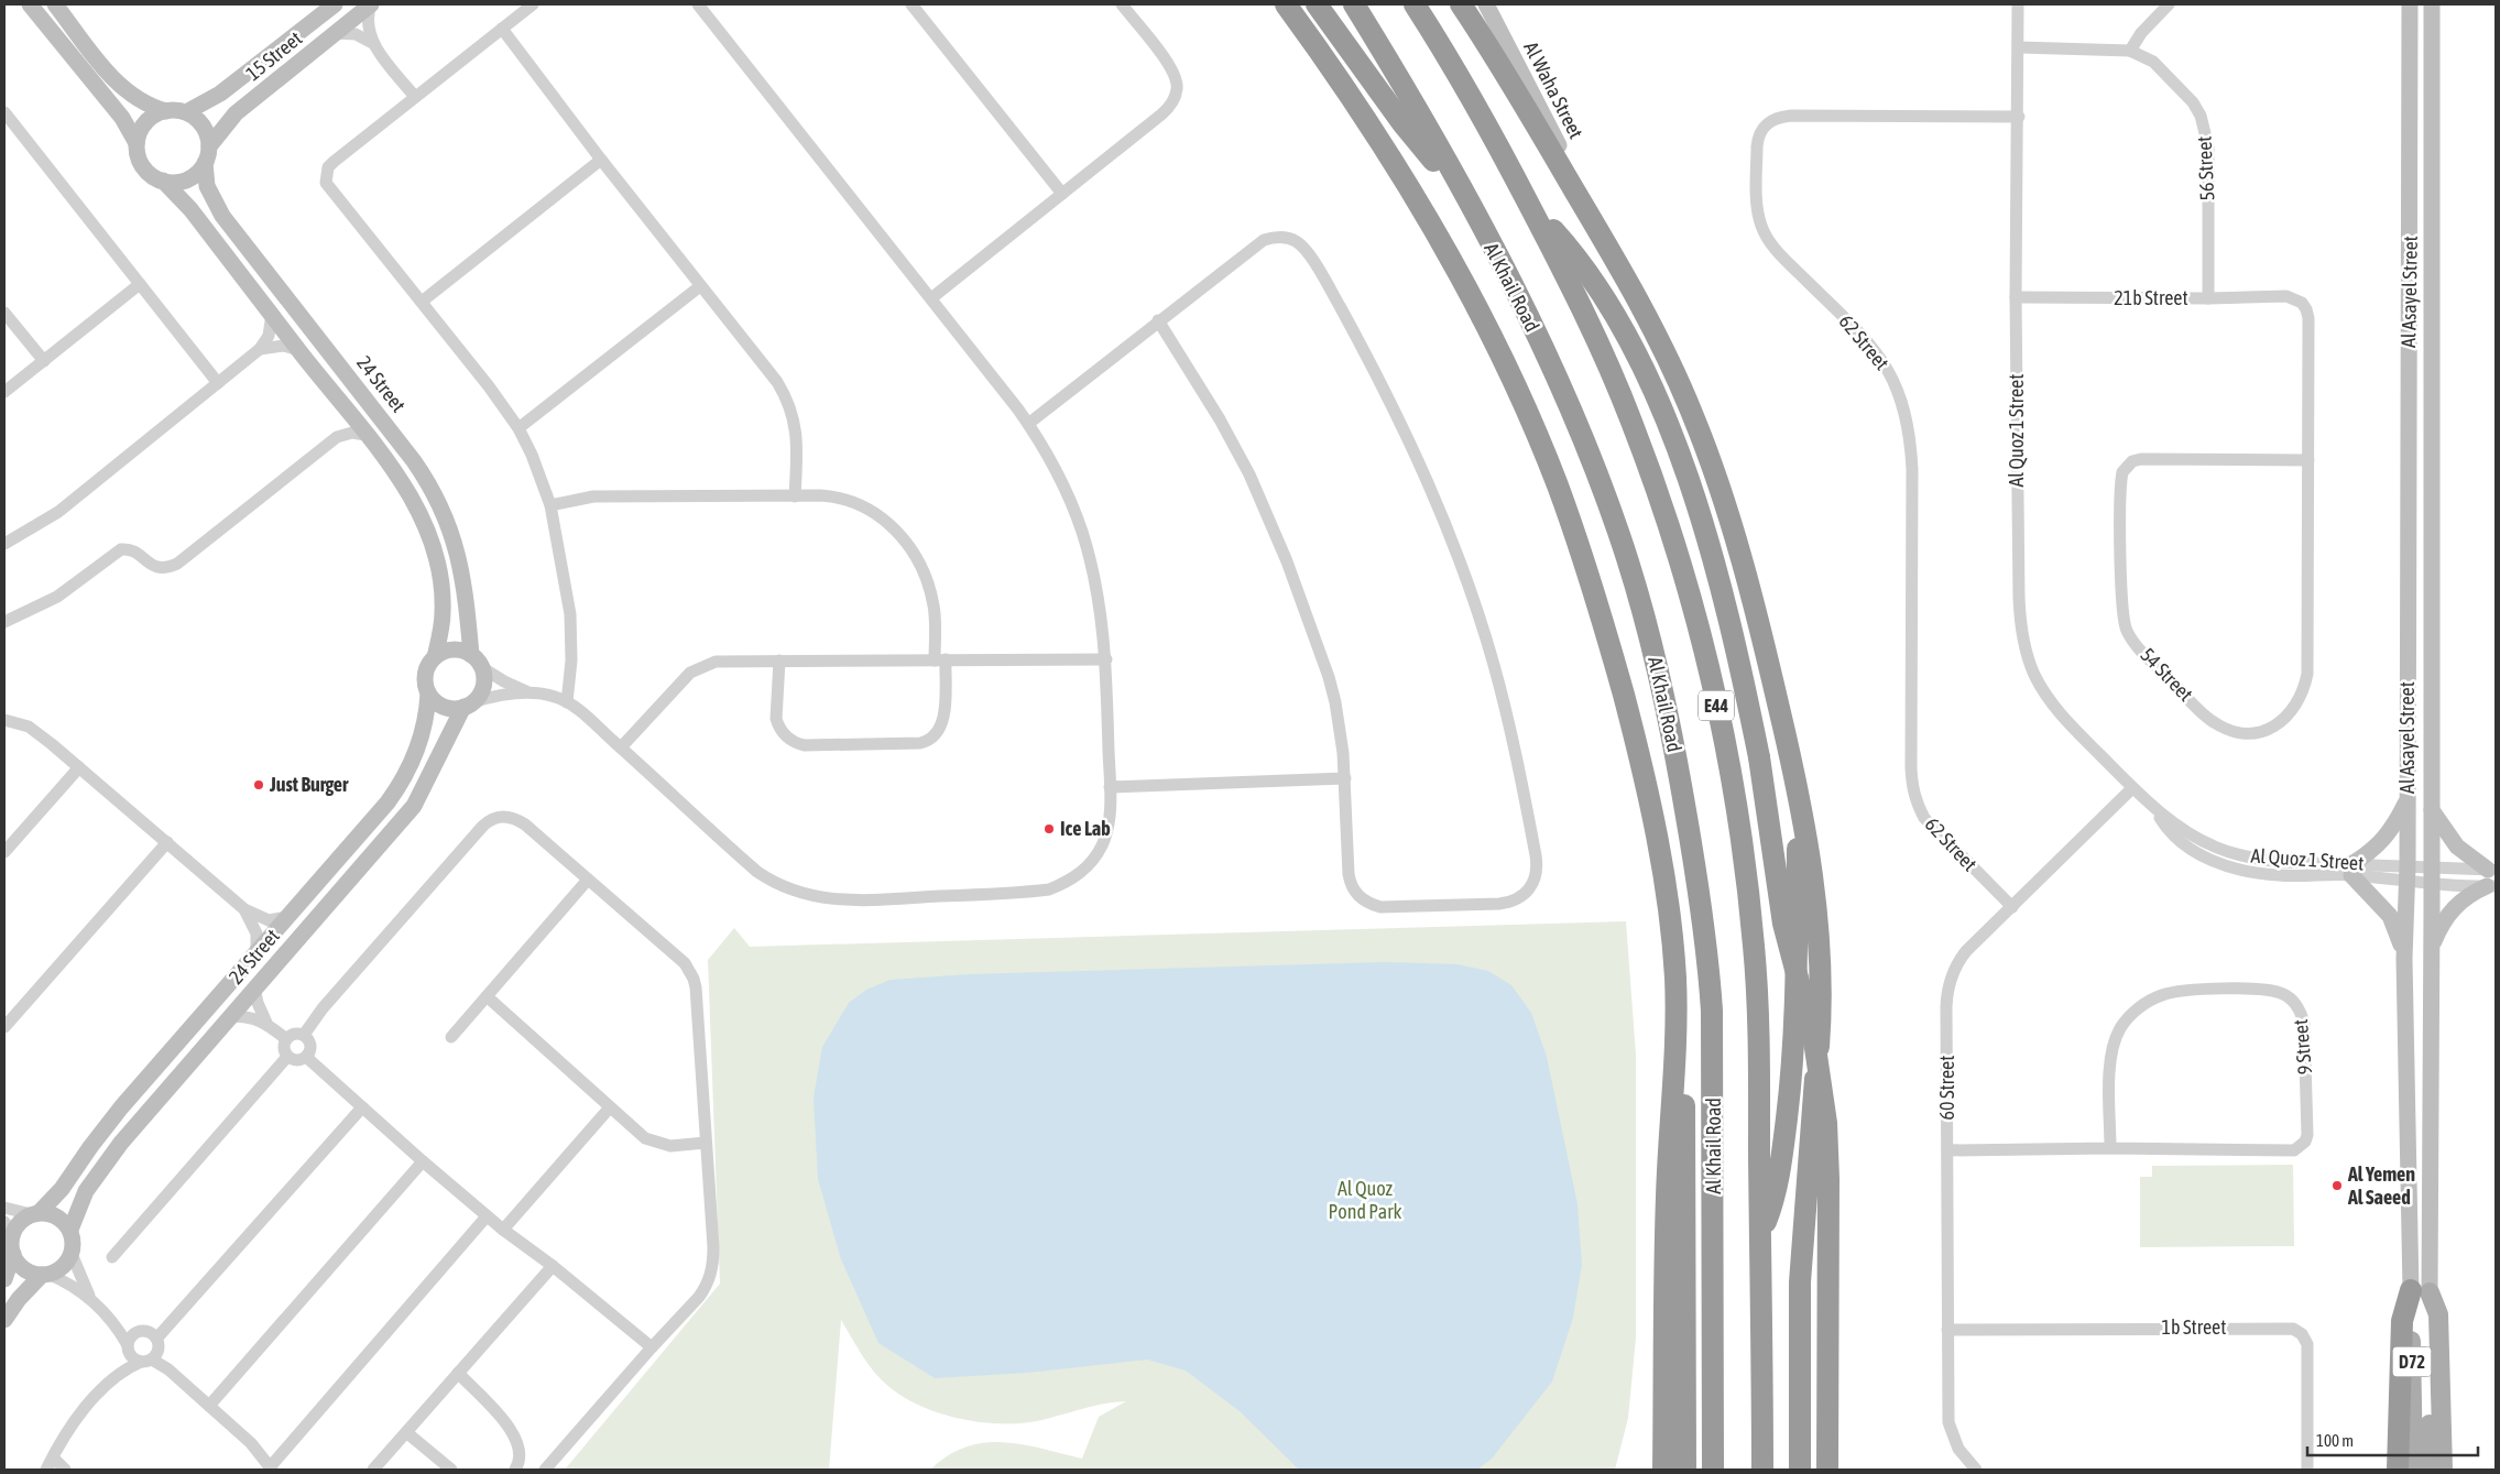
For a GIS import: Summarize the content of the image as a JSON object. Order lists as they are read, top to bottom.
{
  "streets": {
    "highway": ["Al Khail Road", "E44"],
    "main road": ["Al Asayel Street", "D72"],
    "street": [
      "15 Street",
      "Al Waha Street",
      "56 Street",
      "21b Street",
      "62 Street",
      "24 Street",
      "Al Quoz 1 Street",
      "54 Street",
      "9 Street",
      "60 Street",
      "1b Street"
    ]
  },
  "crossings": [
    ["15 Street", "24 Street"],
    ["56 Street", "21b Street"],
    ["56 Street", "Al Quoz 1 Street"],
    ["Al Asayel Street", "Al Quoz 1 Street"],
    ["21b Street", "Al Quoz 1 Street"],
    ["21b Street", "54 Street"],
    ["62 Street", "Al Quoz 1 Street"],
    ["62 Street", "60 Street"],
    ["Al Quoz 1 Street", "60 Street"],
    ["9 Street", "60 Street"],
    ["60 Street", "1b Street"]
  ],
  "parks": ["Al Quoz Pond Park"],
  "places": ["Just Burger", "Ice Lab", "Al Yemen Al Saeed"],
  "scale_bar": "100 m"
}
